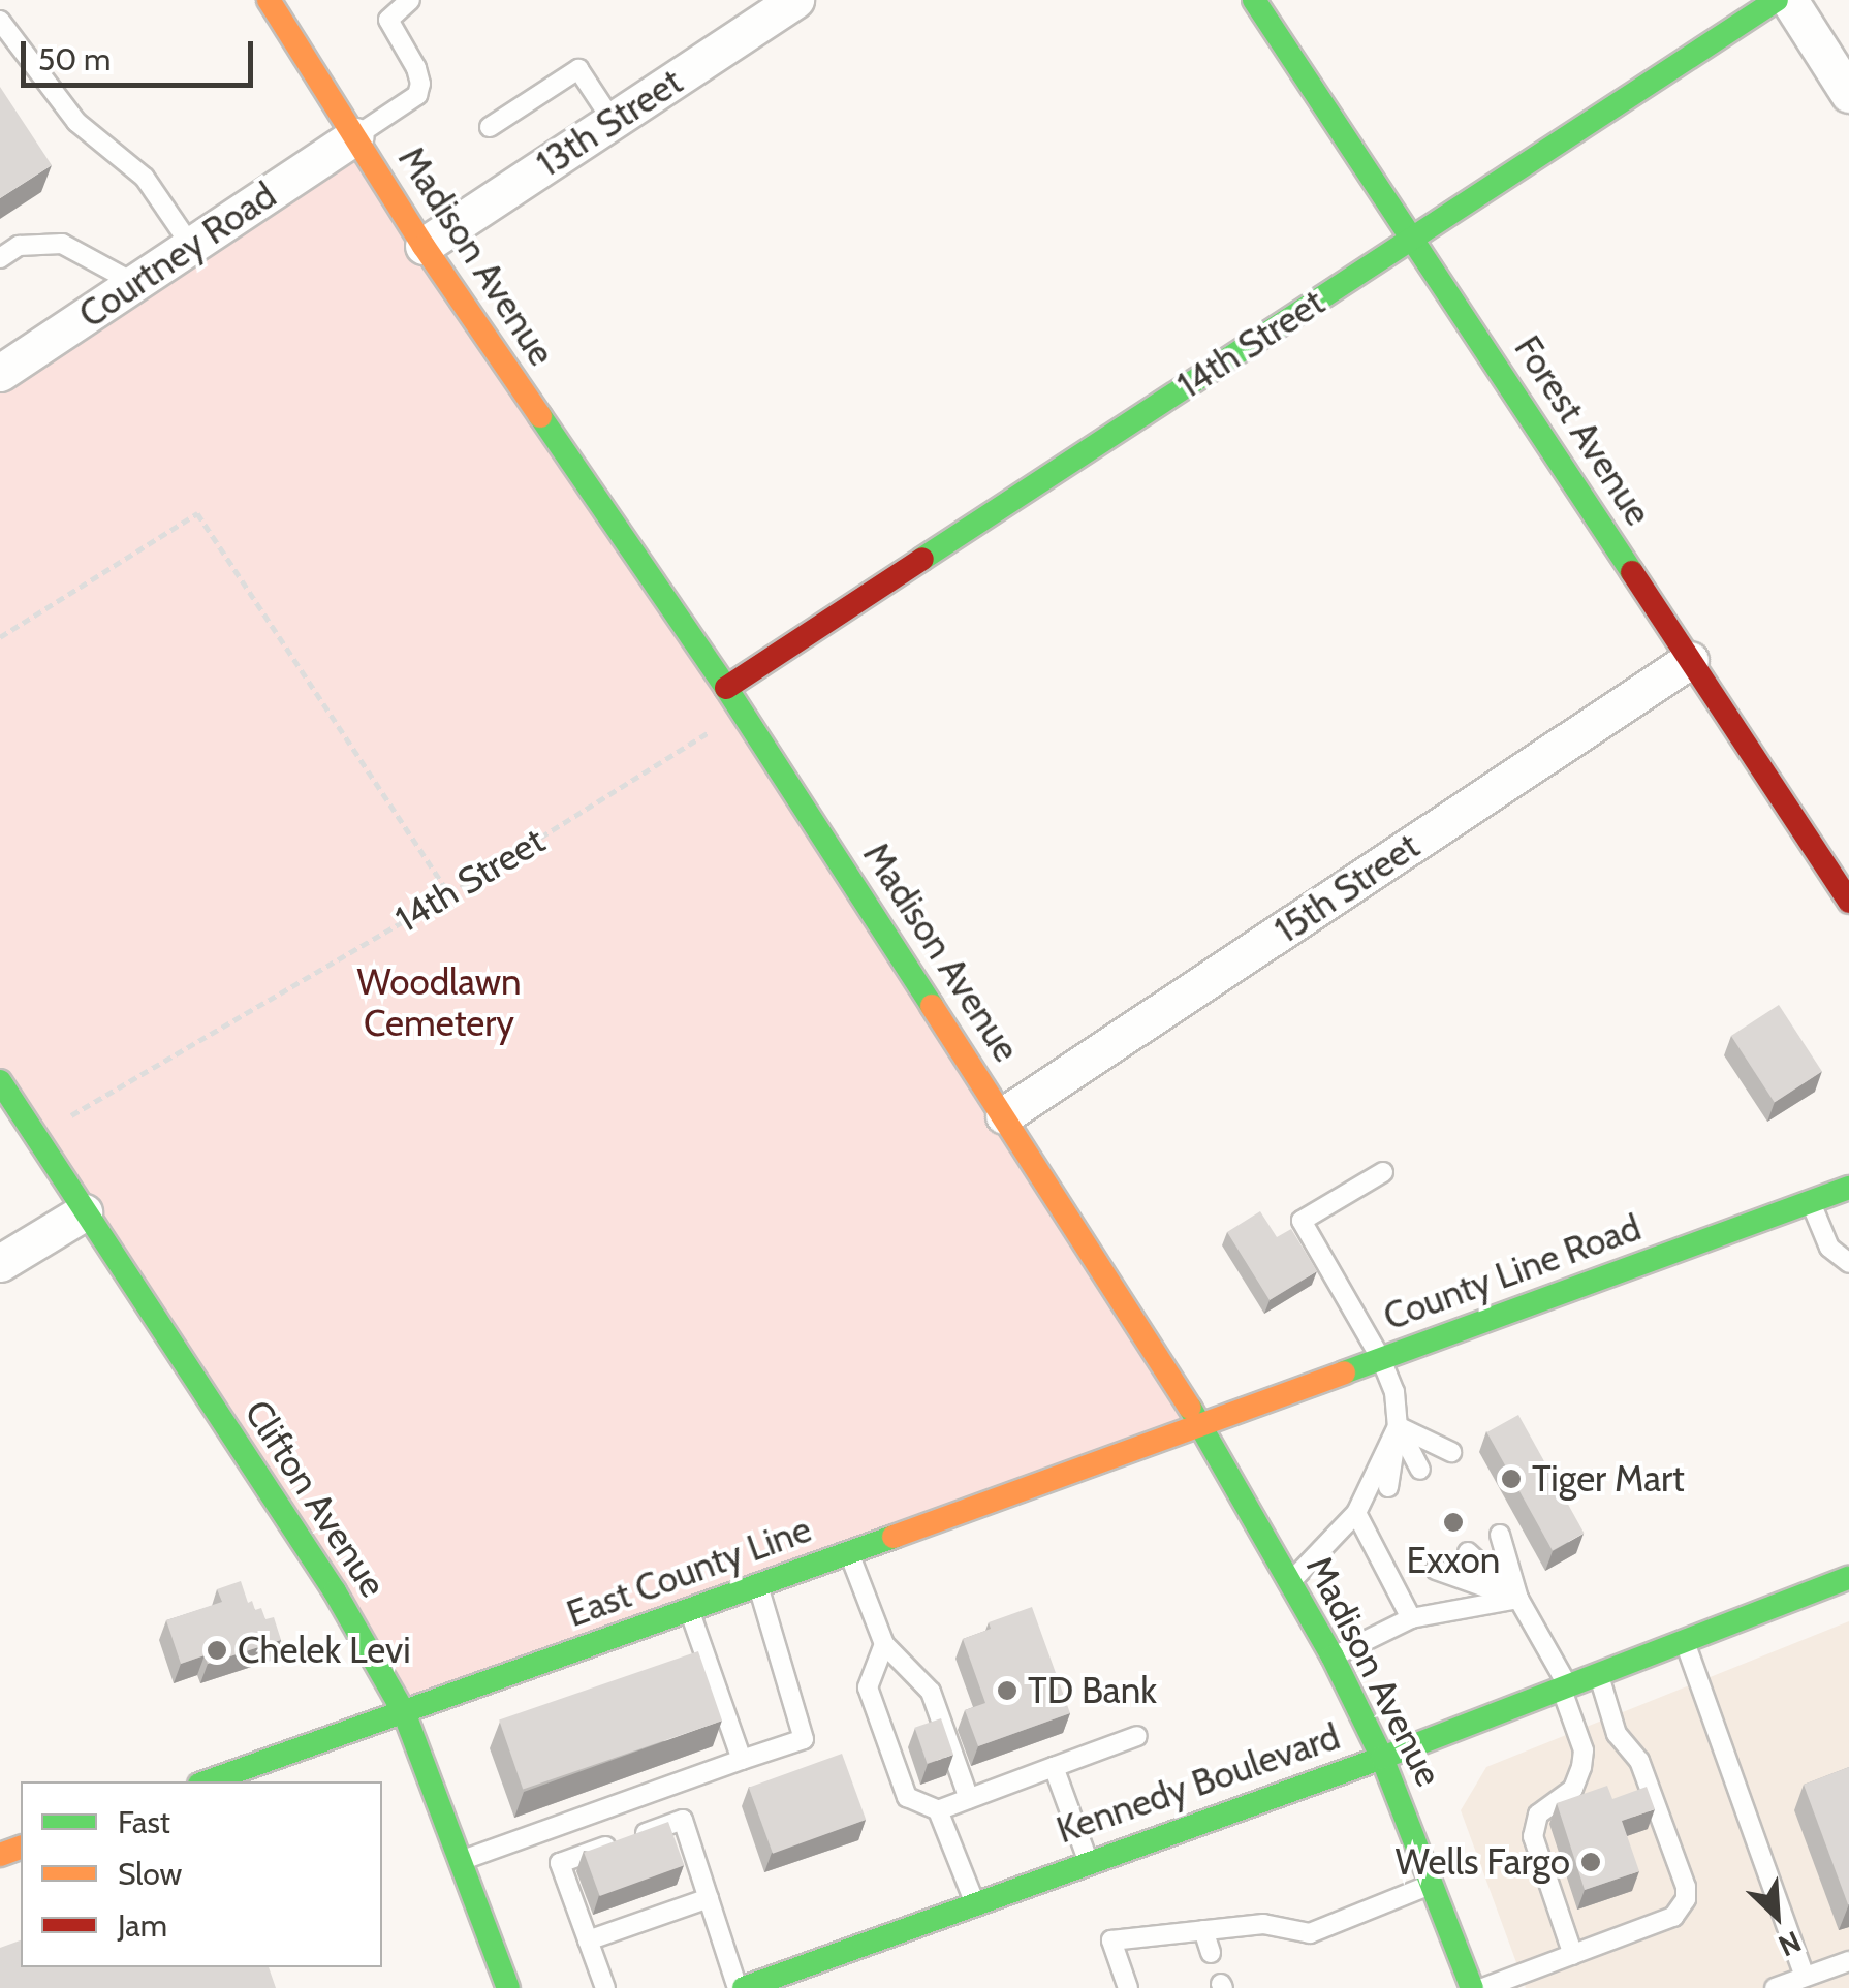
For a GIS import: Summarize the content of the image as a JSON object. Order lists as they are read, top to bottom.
{
  "streets": {
    "main road": [
      "Madison Avenue",
      "14th Street",
      "Forest Avenue",
      "County Line Road",
      "Clifton Avenue",
      "East County Line",
      "Kennedy Boulevard"
    ],
    "street": ["13th Street", "Courtney Road", "15th Street"]
  },
  "crossings": [
    ["13th Street", "Madison Avenue"],
    ["Courtney Road", "Madison Avenue"],
    ["Madison Avenue", "14th Street"],
    ["Madison Avenue", "15th Street"],
    ["Madison Avenue", "County Line Road"],
    ["Madison Avenue", "East County Line"],
    ["Madison Avenue", "Kennedy Boulevard"],
    ["14th Street", "Forest Avenue"],
    ["14th Street", "Clifton Avenue"],
    ["Forest Avenue", "15th Street"],
    ["County Line Road", "East County Line"],
    ["Clifton Avenue", "East County Line"]
  ],
  "parks": ["Woodlawn Cemetery"],
  "places": [
    "Tiger Mart",
    "Exxon",
    "Chelek Levi",
    "TD Bank",
    "Wells Fargo"
  ],
  "legend": ["Fast", "Slow", "Jam"],
  "scale_bar": "50 m",
  "north": "bottom right"
}
